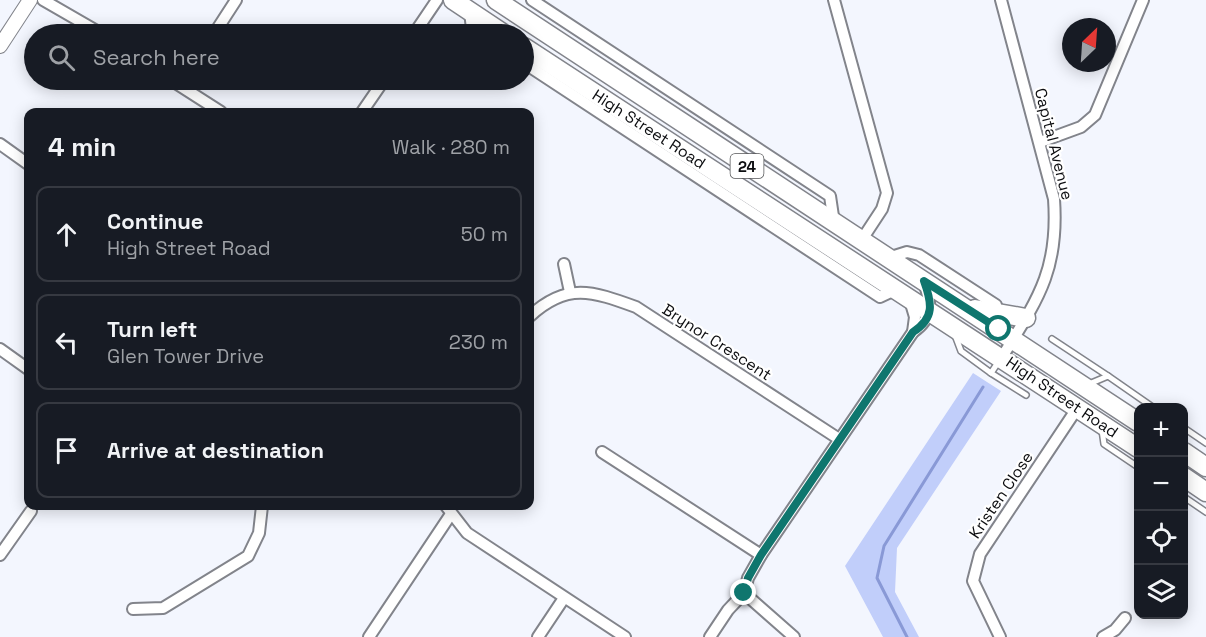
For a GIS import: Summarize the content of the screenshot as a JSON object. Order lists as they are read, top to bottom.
{
  "streets": {
    "main road": ["High Street Road", "24"],
    "street": ["Capital Avenue", "Brynor Crescent", "Kristen Close"]
  },
  "crossings": [
    ["High Street Road", "Capital Avenue"],
    ["High Street Road", "Kristen Close"]
  ],
  "north": "top right",
  "page": {
    "search": "Search here",
    "heading": ["4 min", "Walk · 280 m"],
    "list": [
      ["Continue", "High Street Road", "50 m"],
      ["Turn left", "Glen Tower Drive", "230 m"],
      "Arrive at destination"
    ],
    "map_buttons": ["+", "−"]
  }
}
